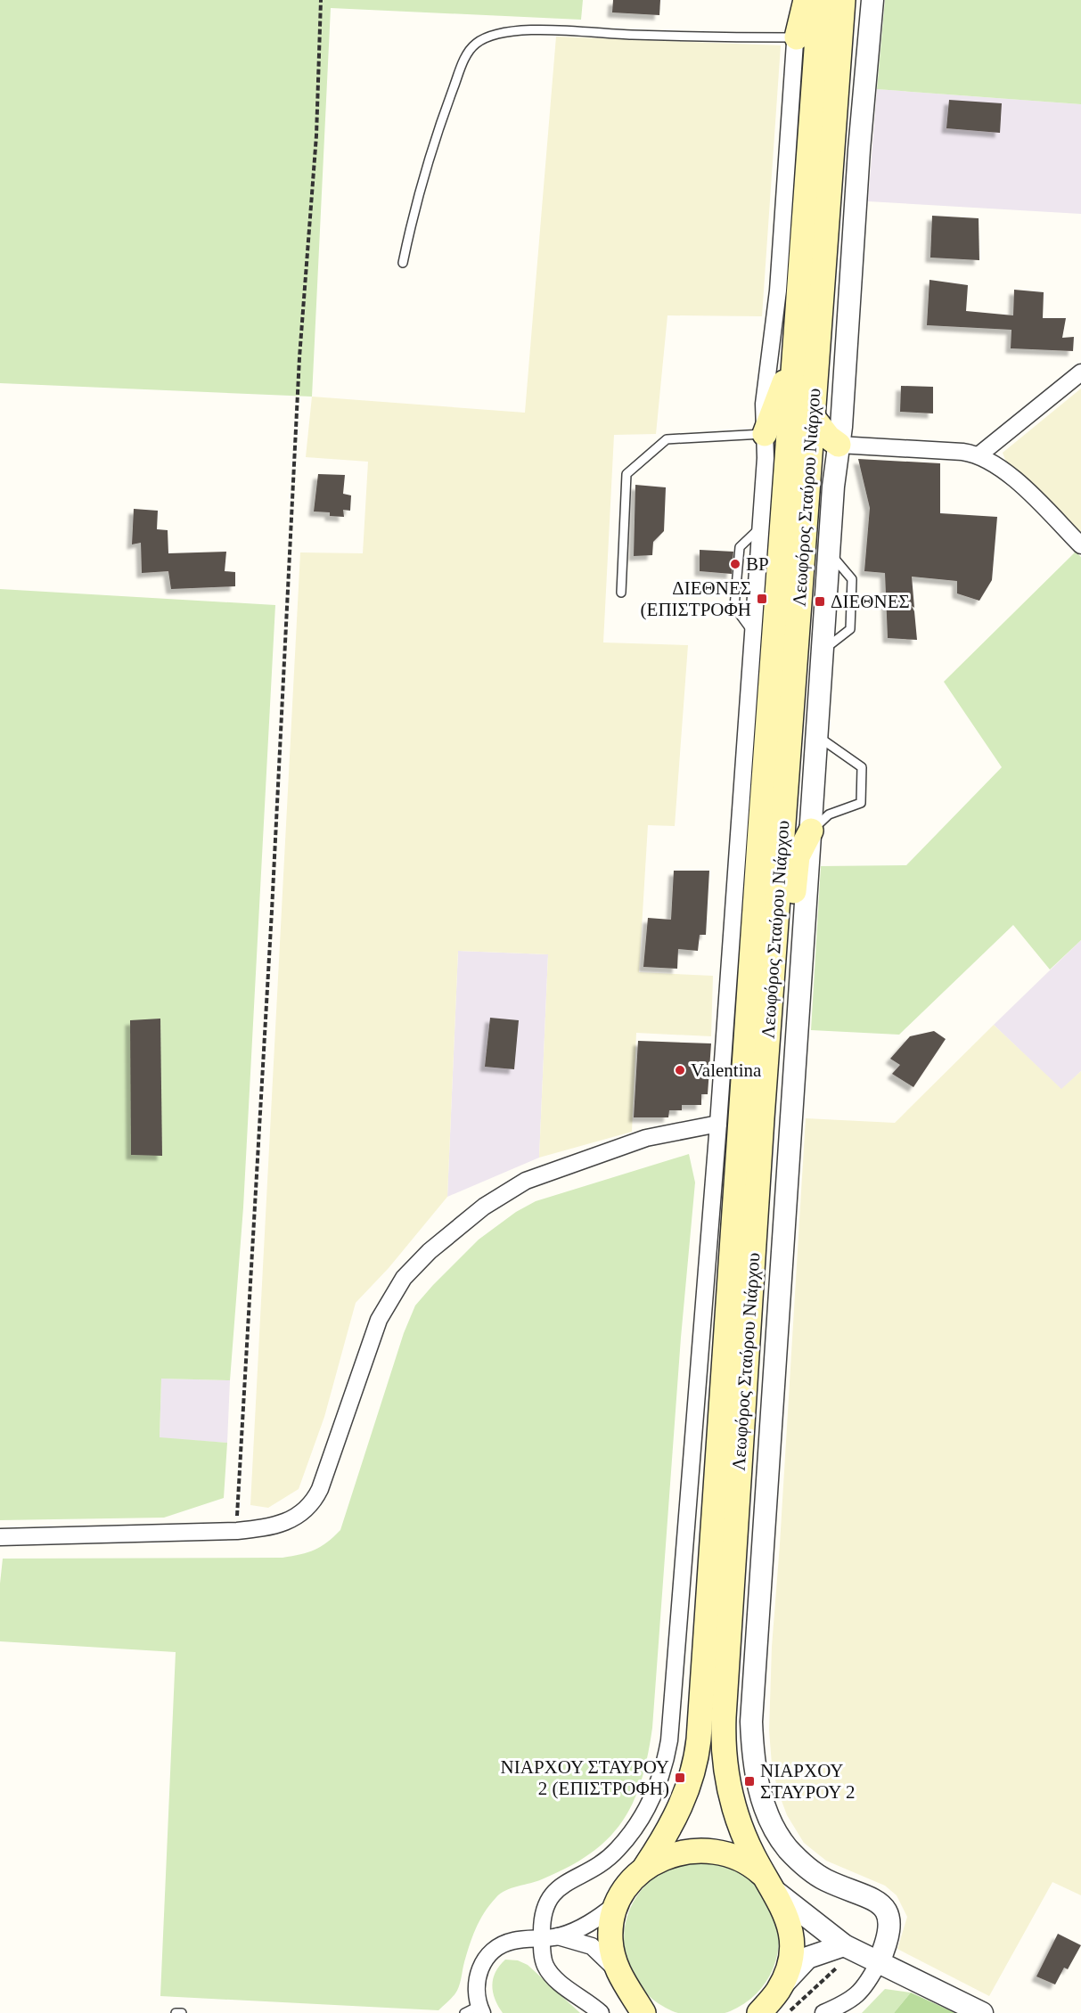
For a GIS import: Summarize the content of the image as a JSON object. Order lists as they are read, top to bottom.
{
  "streets": {
    "main road": ["Λεωφόρος Σταύρου Νιάρχου"]
  },
  "places": {
    "other": ["BP", "Valentina"],
    "transit": [
      "ΔΙΕΘΝΕΣ (ΕΠΙΣΤΡΟΦΗ",
      "ΔΙΕΘΝΕΣ",
      "ΝΙΑΡΧΟΥ ΣΤΑΥΡΟΥ 2 (ΕΠΙΣΤΡΟΦΗ)",
      "ΝΙΑΡΧΟΥ ΣΤΑΥΡΟΥ 2"
    ]
  }
}
